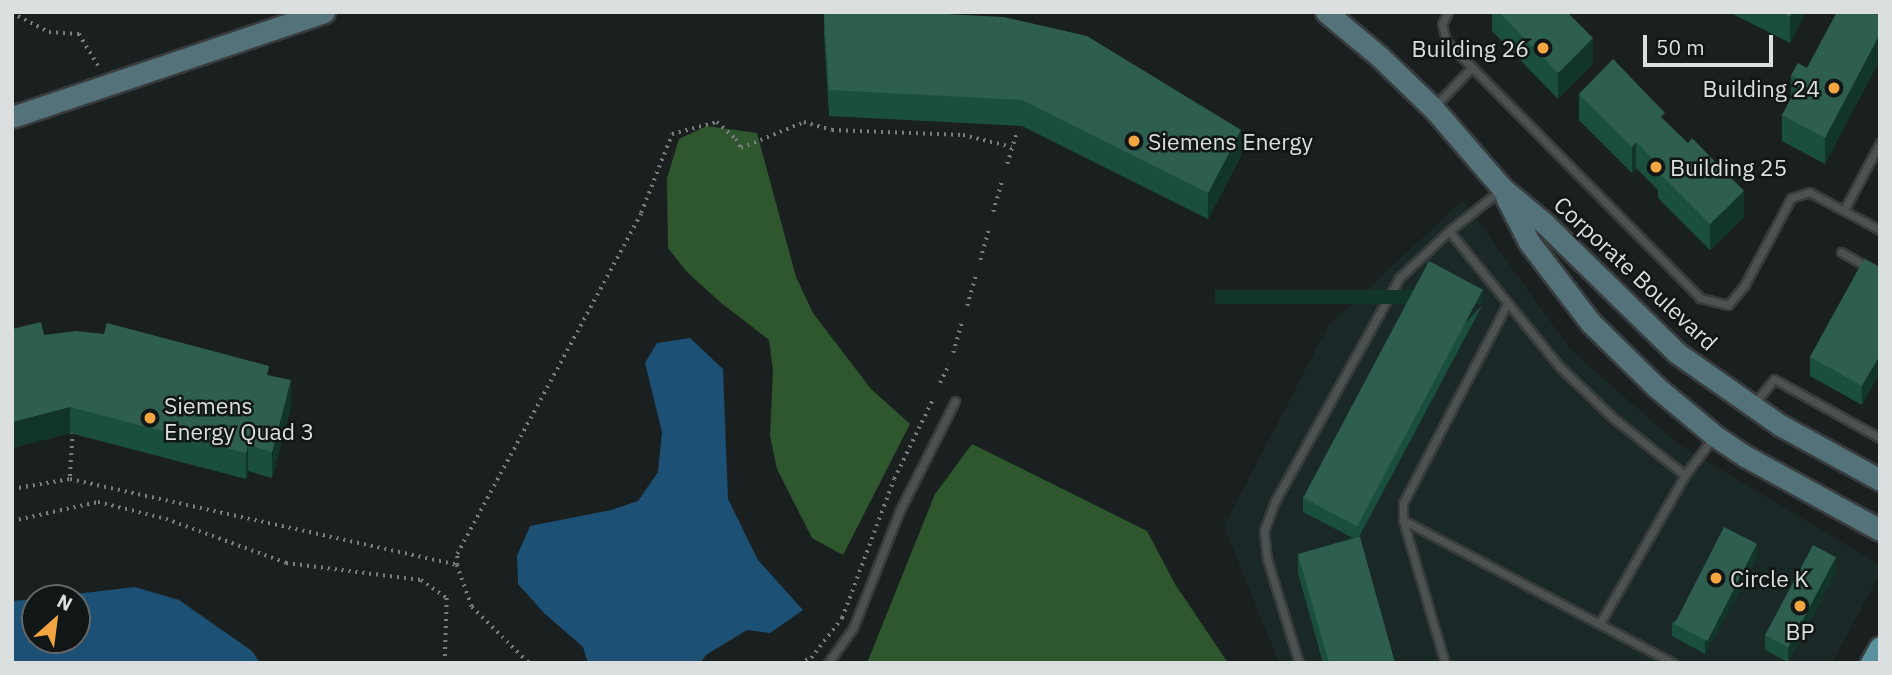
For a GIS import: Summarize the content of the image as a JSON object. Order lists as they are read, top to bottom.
{
  "streets": {
    "street": ["Corporate Boulevard"]
  },
  "places": [
    "Building 26",
    "Building 24",
    "Siemens Energy",
    "Building 25",
    "Siemens Energy Quad 3",
    "Circle K",
    "BP"
  ],
  "scale_bar": "50 m",
  "north": "top right"
}
